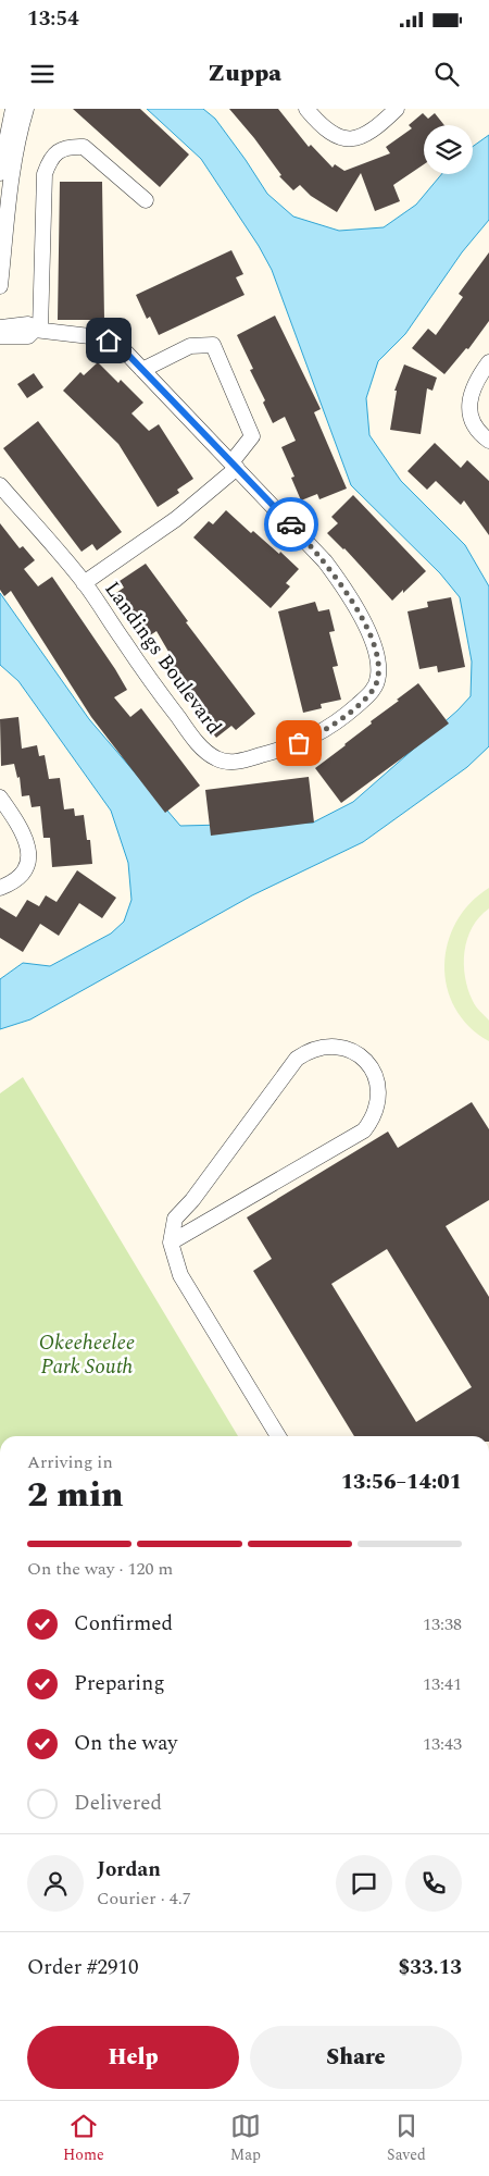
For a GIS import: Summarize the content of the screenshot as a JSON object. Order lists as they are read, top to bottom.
{
  "streets": {
    "street": ["Landings Boulevard"]
  },
  "parks": ["Okeeheelee Park South"],
  "page": {
    "status": "13:54",
    "header": "Zuppa",
    "heading": ["2 min", "Arriving in", "13:56–14:01"],
    "panel": [
      "Jordan",
      "Courier · 4.7",
      "Order #2910",
      "$33.13"
    ],
    "bar": "On the way · 120 m",
    "list": [
      ["Confirmed", "13:38"],
      ["Preparing", "13:41"],
      ["On the way", "13:43"],
      "Delivered"
    ],
    "buttons": ["Help", "Share"],
    "tabs": ["Home", "Map", "Saved"]
  }
}
